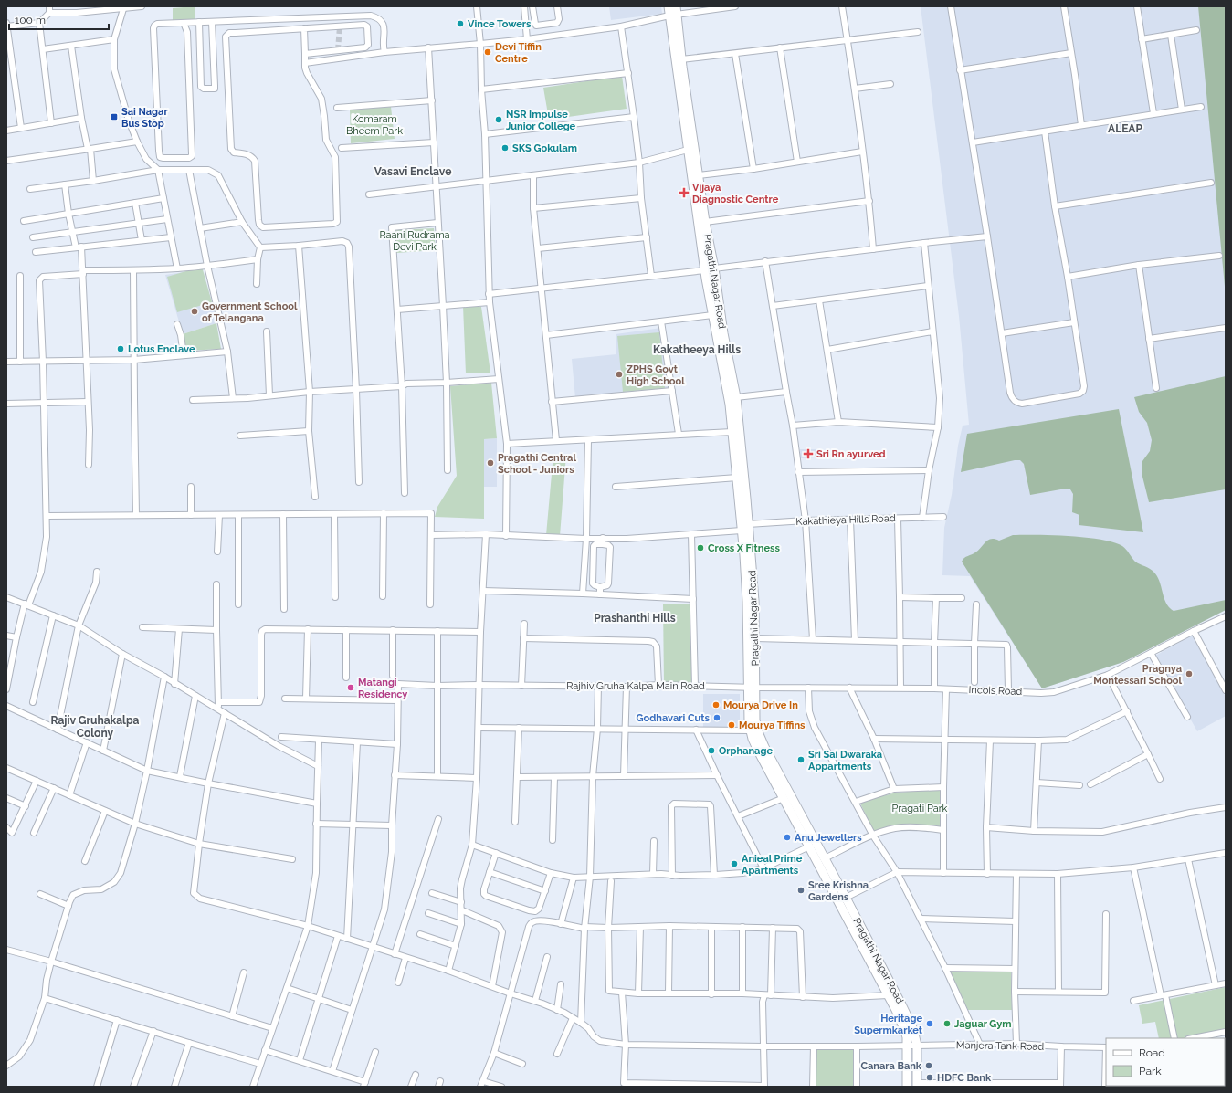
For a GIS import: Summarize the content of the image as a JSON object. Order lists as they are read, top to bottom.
{
  "streets": {
    "main road": ["Pragathi Nagar Road"],
    "street": [
      "Kakathieya Hills Road",
      "Rajhiv Gruha Kalpa Main Road",
      "Incois Road",
      "Manjera Tank Road"
    ]
  },
  "crossings": [
    ["Pragathi Nagar Road", "Kakathieya Hills Road"],
    ["Pragathi Nagar Road", "Rajhiv Gruha Kalpa Main Road"],
    ["Pragathi Nagar Road", "Incois Road"],
    ["Pragathi Nagar Road", "Manjera Tank Road"],
    ["Rajhiv Gruha Kalpa Main Road", "Incois Road"]
  ],
  "districts": [
    "ALEAP",
    "Vasavi Enclave",
    "Kakatheeya Hills",
    "Prashanthi Hills",
    "Rajiv Gruhakalpa Colony"
  ],
  "parks": ["Komaram Bheem Park", "Raani Rudrama Devi Park", "Pragati Park"],
  "places": {
    "other": [
      "Vince Towers",
      "Devi Tiffin Centre",
      "NSR Impulse Junior College",
      "SKS Gokulam",
      "Government School of Telangana",
      "Lotus Enclave",
      "ZPHS Govt High School",
      "Pragathi Central School - Juniors",
      "Cross X Fitness",
      "Pragnya Montessari School",
      "Matangi Residency",
      "Mourya Drive In",
      "Godhavari Cuts",
      "Mourya Tiffins",
      "Orphanage",
      "Sri Sai Dwaraka Appartments",
      "Anu Jewellers",
      "Anieal Prime Apartments",
      "Sree Krishna Gardens",
      "Heritage Supermkarket",
      "Jaguar Gym",
      "Canara Bank",
      "HDFC Bank"
    ],
    "transit": ["Sai Nagar Bus Stop"],
    "health": ["Vijaya Diagnostic Centre", "Sri Rn ayurved"]
  },
  "legend": ["Road", "Park"],
  "scale_bar": "100 m"
}
